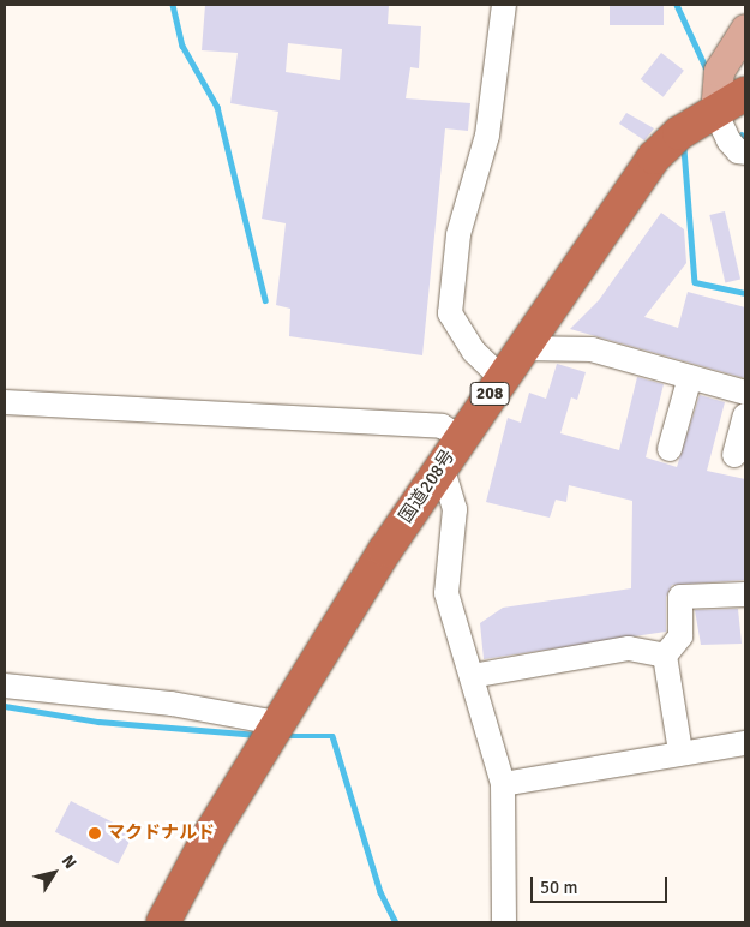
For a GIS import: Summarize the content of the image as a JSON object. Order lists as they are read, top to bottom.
{
  "streets": {
    "highway": ["208", "国道208号"]
  },
  "places": ["マクドナルド"],
  "scale_bar": "50 m",
  "north": "top right"
}
